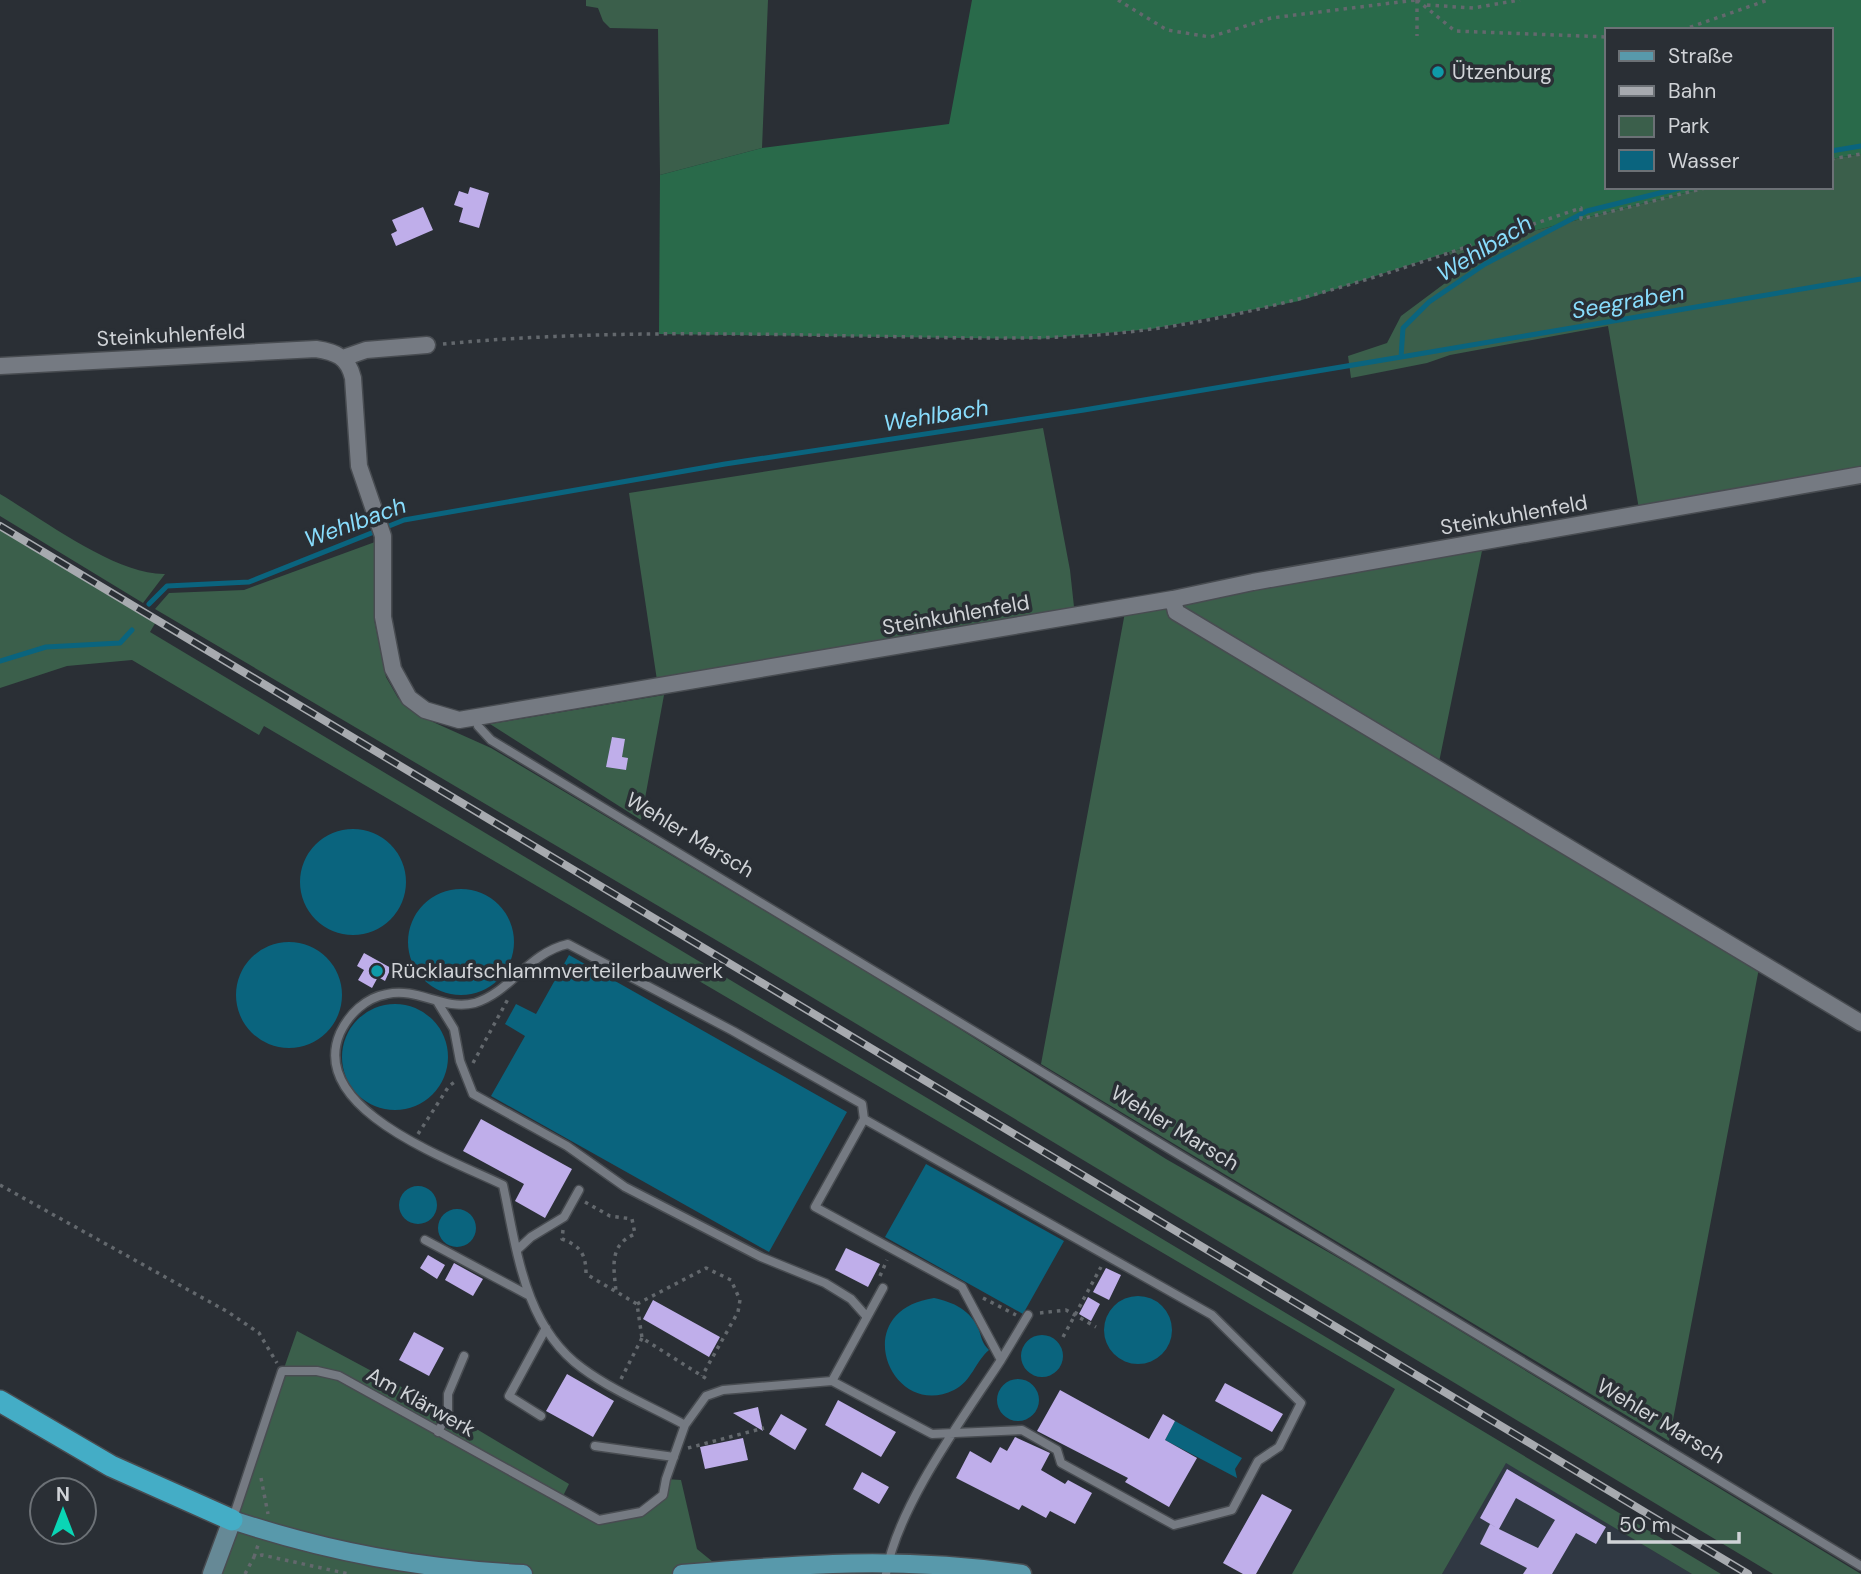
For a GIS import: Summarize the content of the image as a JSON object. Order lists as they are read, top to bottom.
{
  "streets": {
    "street": ["Steinkuhlenfeld"],
    "lane": ["Wehler Marsch", "Am Klärwerk"]
  },
  "crossings": [
    ["Steinkuhlenfeld", "Wehler Marsch"]
  ],
  "water": ["Wehlbach", "Seegraben"],
  "places": ["Ützenburg", "Rücklaufschlammverteilerbauwerk"],
  "legend": [
    "Straße",
    "Bahn",
    "Park",
    "Wasser"
  ],
  "scale_bar": "50 m",
  "north": "top"
}
